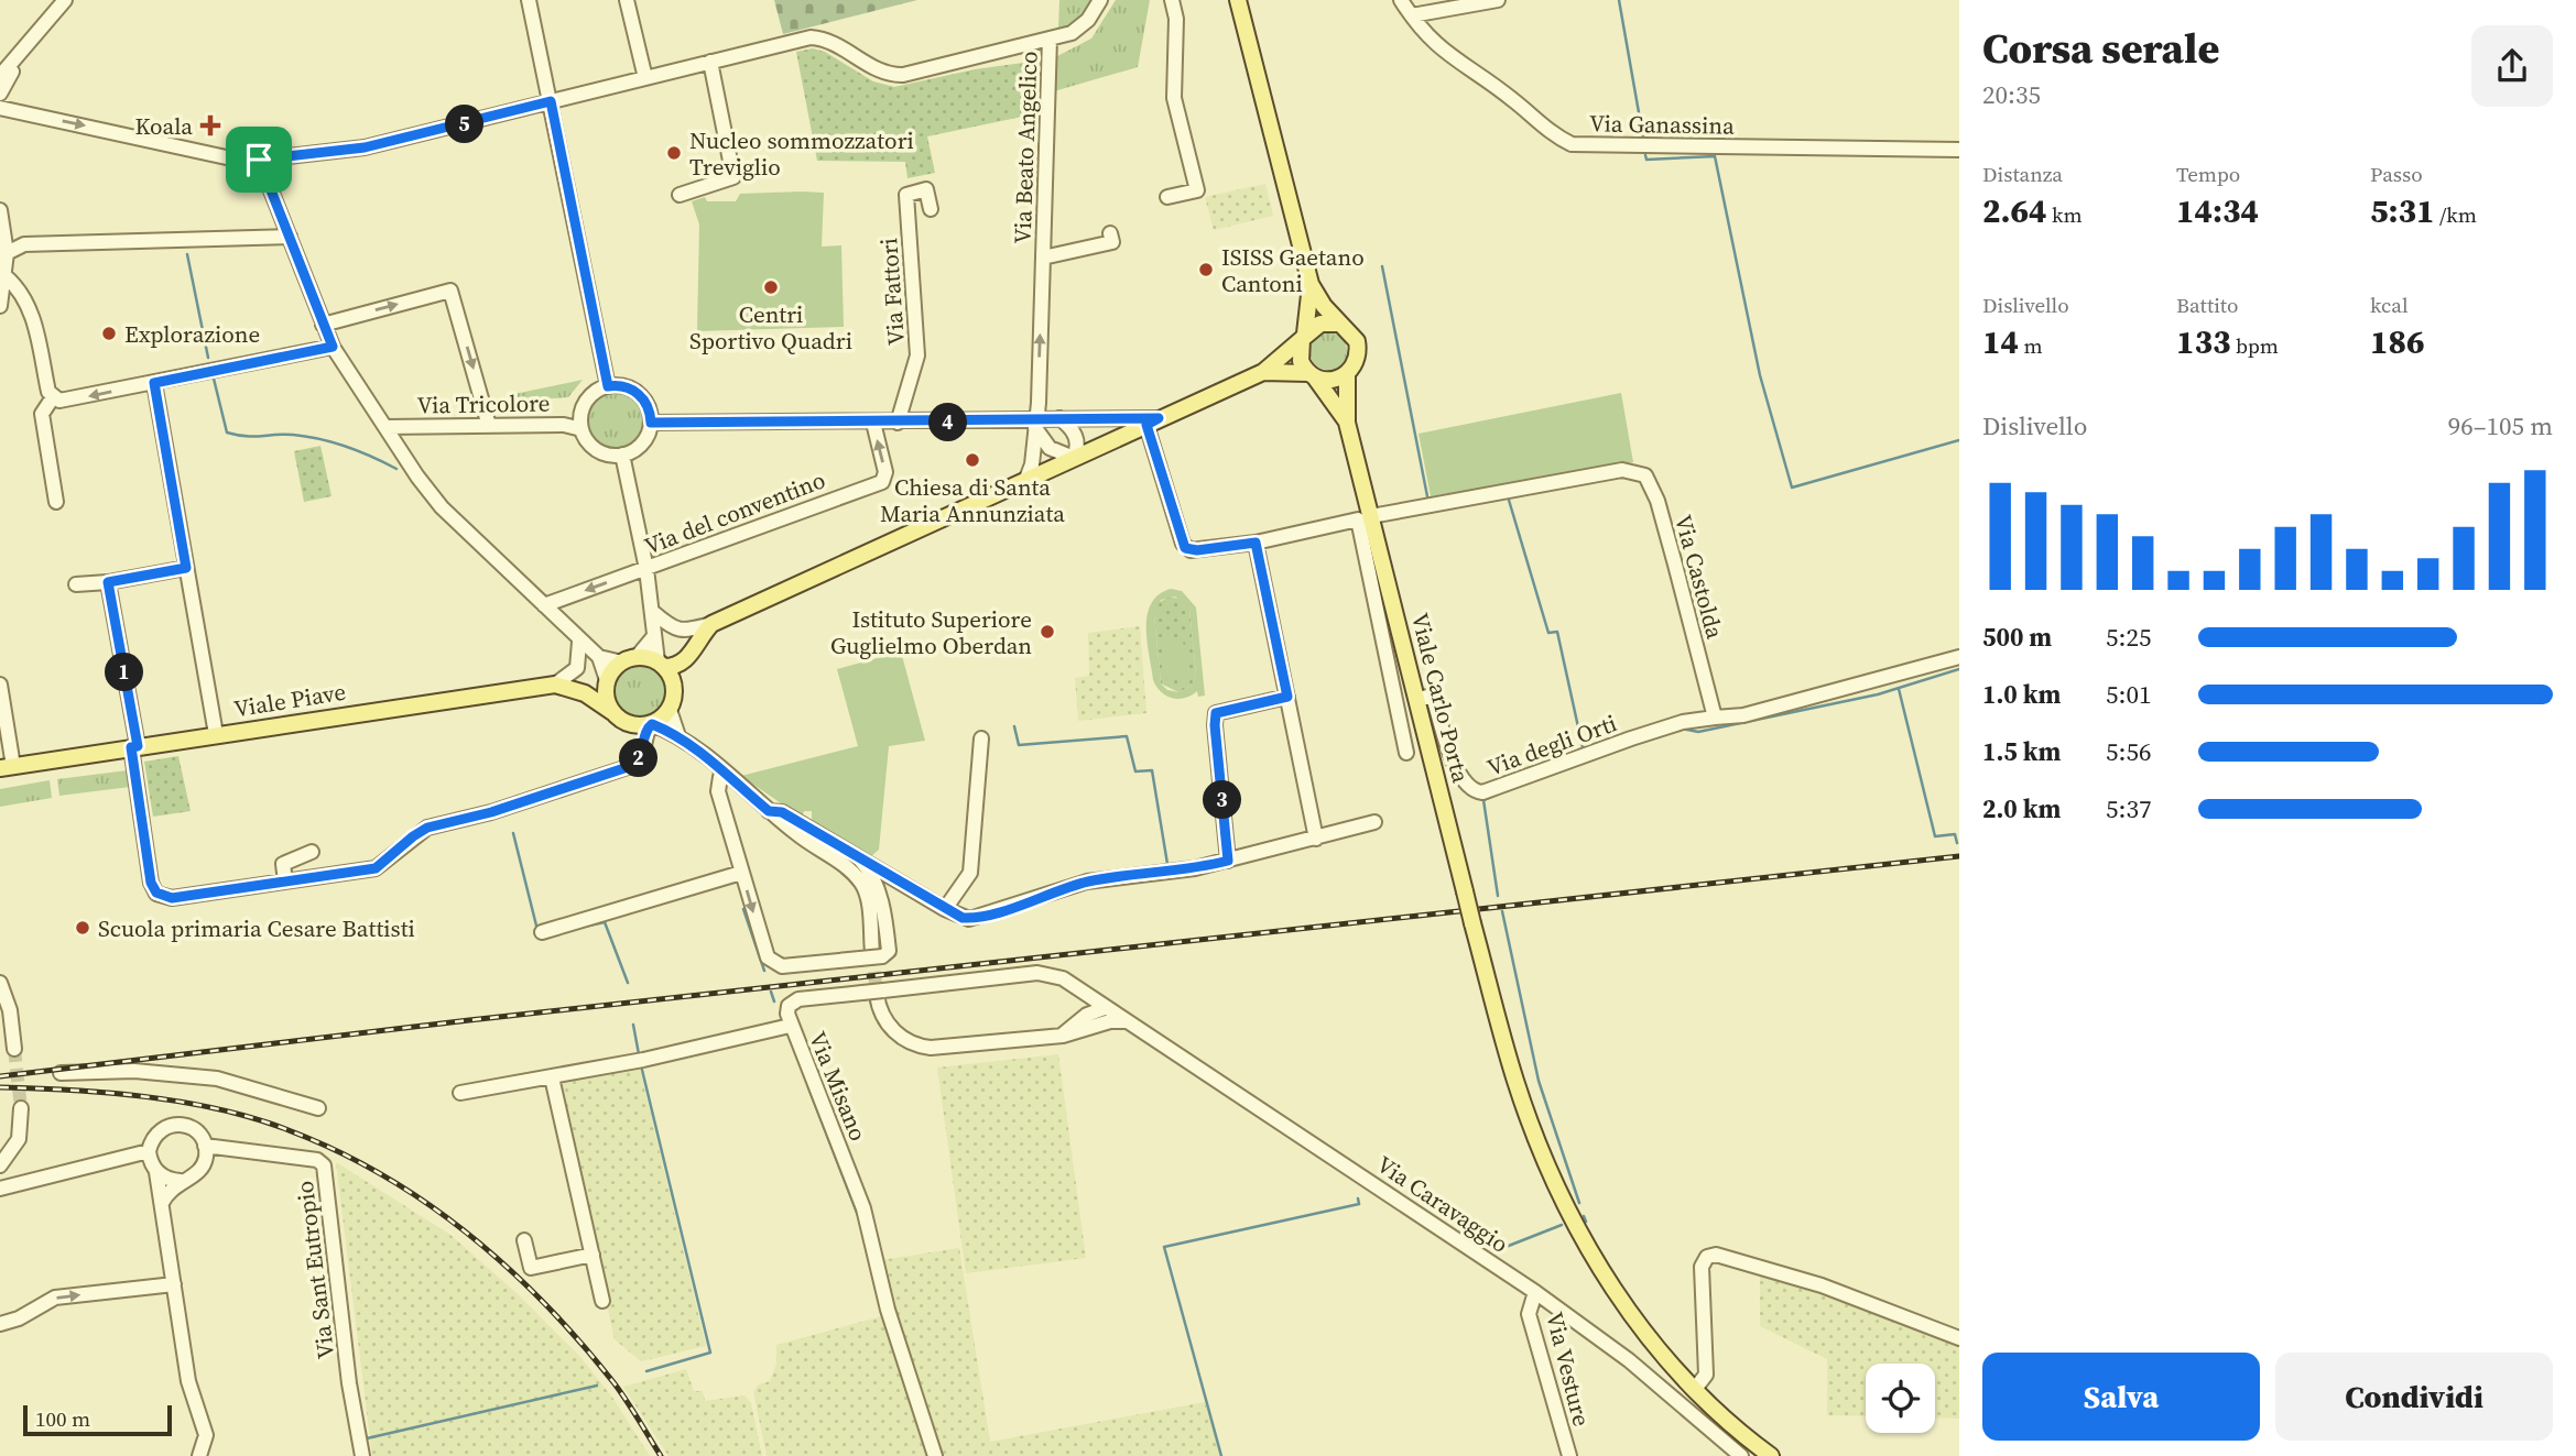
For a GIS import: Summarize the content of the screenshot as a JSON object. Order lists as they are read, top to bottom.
{
  "streets": {
    "main road": ["Viale Carlo Porta", "Viale Piave"],
    "street": [
      "Via Ganassina",
      "Via Beato Angelico",
      "Via Fattori",
      "Via Tricolore",
      "Via del conventino",
      "Via Castolda",
      "Via degli Orti",
      "Via Misano",
      "Via Caravaggio",
      "Via Sant Eutropio",
      "Via Vesture"
    ]
  },
  "crossings": [
    ["Via Castolda", "Viale Carlo Porta"],
    ["Via Castolda", "Via degli Orti"],
    ["Viale Carlo Porta", "Via degli Orti"],
    ["Via Misano", "Via Caravaggio"],
    ["Via Caravaggio", "Via Vesture"]
  ],
  "places": {
    "health": ["Koala"],
    "other": [
      "Nucleo sommozzatori Treviglio",
      "ISISS Gaetano Cantoni",
      "Centri Sportivo Quadri",
      "Explorazione",
      "Chiesa di Santa Maria Annunziata",
      "Istituto Superiore Guglielmo Oberdan",
      "Scuola primaria Cesare Battisti"
    ]
  },
  "scale_bar": "100 m",
  "page": {
    "heading": ["Corsa serale", "20:35"],
    "pins": [
      "5",
      "4",
      "1",
      "2",
      "3"
    ],
    "stats": [
      ["Distanza", "2.64 km"],
      ["Tempo", "14:34"],
      ["Passo", "5:31 /km"],
      ["Dislivello", "14 m"],
      ["Battito", "133 bpm"],
      ["kcal", "186"]
    ],
    "chart": ["Dislivello", "96–105 m"],
    "list": [
      {
        "name": "500 m",
        "note": "5:25"
      },
      {
        "name": "1.0 km",
        "note": "5:01"
      },
      {
        "name": "1.5 km",
        "note": "5:56"
      },
      {
        "name": "2.0 km",
        "note": "5:37"
      }
    ],
    "buttons": ["Salva", "Condividi"],
    "scale": "100 m"
  }
}
